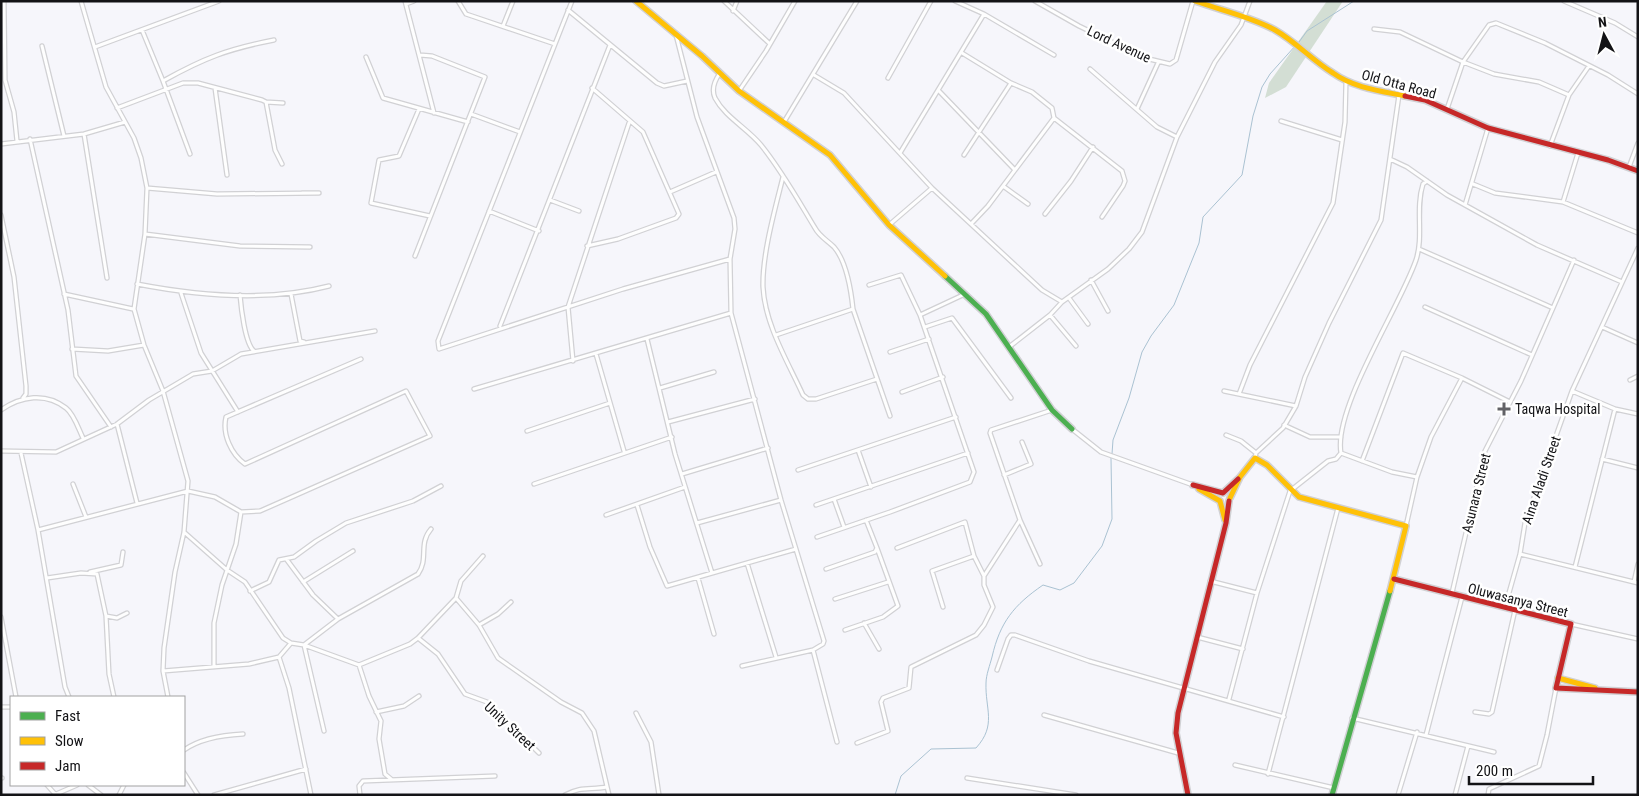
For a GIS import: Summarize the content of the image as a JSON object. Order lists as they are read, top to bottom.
{
  "streets": {
    "street": [
      "Lord Avenue",
      "Old Otta Road",
      "Aina Aladi Street",
      "Asunara Street",
      "Oluwasanya Street",
      "Unity Street"
    ]
  },
  "crossings": [
    ["Lord Avenue", "Old Otta Road"],
    ["Aina Aladi Street", "Oluwasanya Street"],
    ["Asunara Street", "Oluwasanya Street"]
  ],
  "places": {
    "health": ["Taqwa Hospital"]
  },
  "legend": ["Fast", "Slow", "Jam"],
  "scale_bar": "200 m",
  "north": "top"
}
